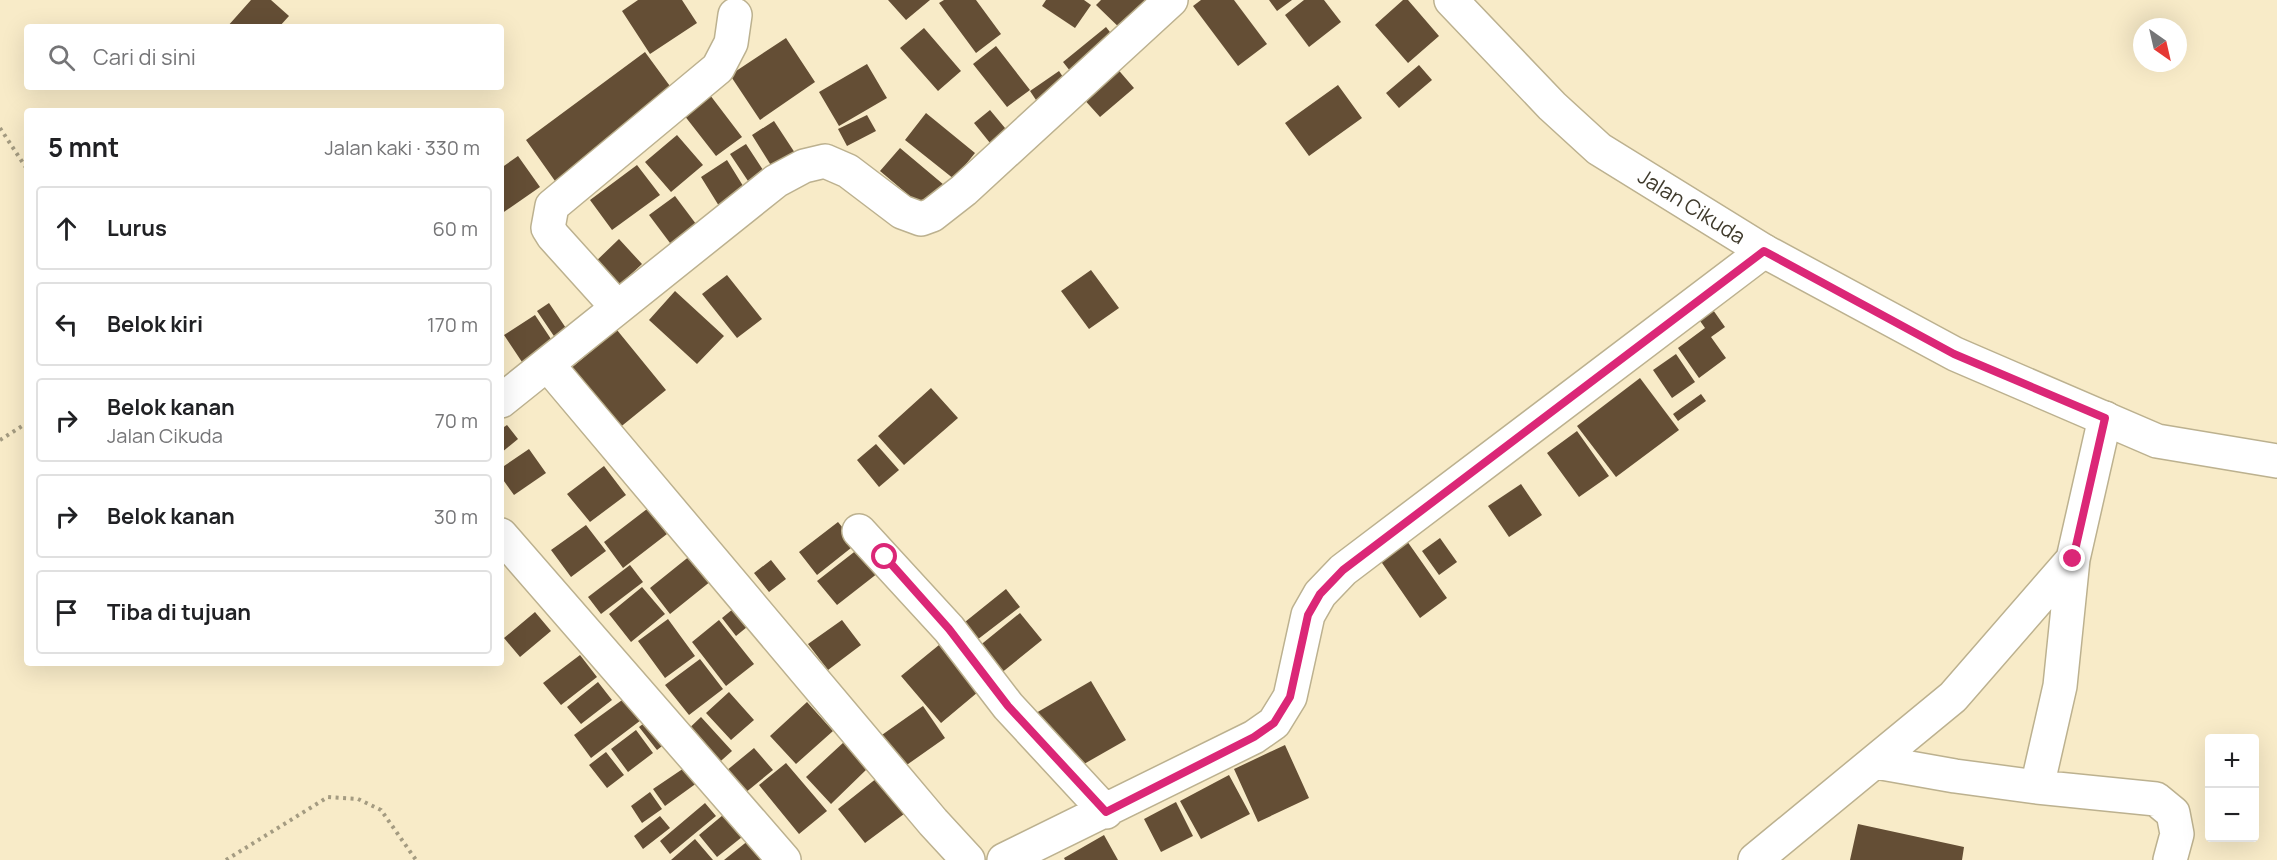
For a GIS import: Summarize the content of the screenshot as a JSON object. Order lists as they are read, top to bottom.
{
  "streets": {
    "street": ["Jalan Cikuda"]
  },
  "north": "bottom right",
  "page": {
    "search": "Cari di sini",
    "heading": ["5 mnt", "Jalan kaki · 330 m"],
    "list": [
      ["Lurus", "60 m"],
      ["Belok kiri", "170 m"],
      ["Belok kanan", "Jalan Cikuda", "70 m"],
      ["Belok kanan", "30 m"],
      "Tiba di tujuan"
    ],
    "map_buttons": ["+", "−"]
  }
}
